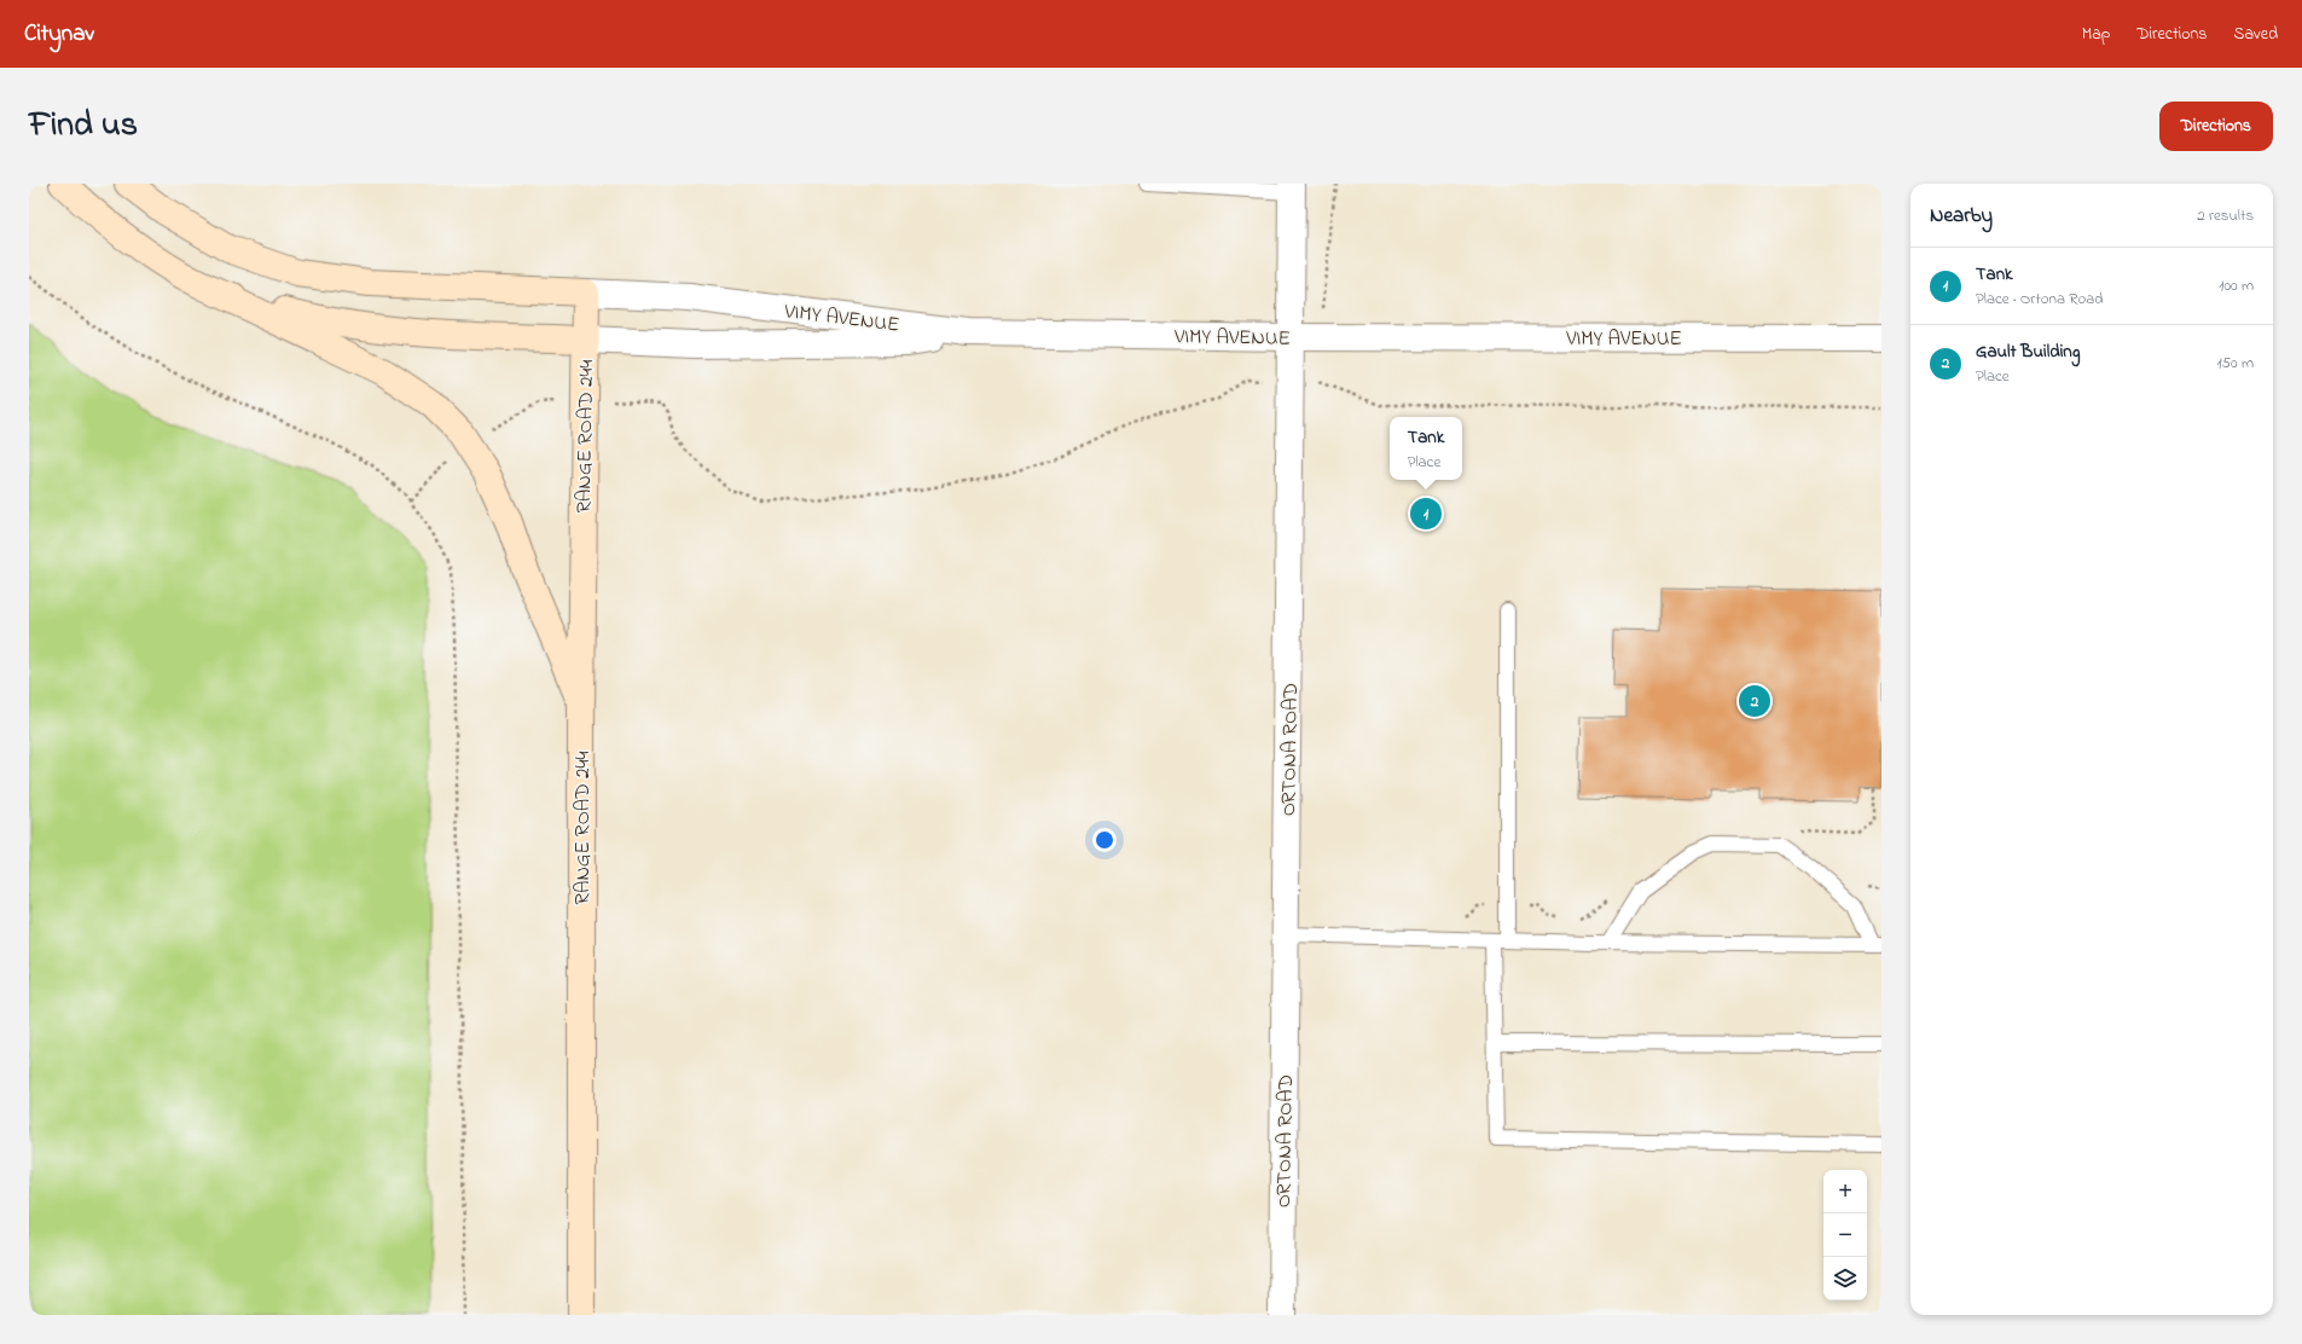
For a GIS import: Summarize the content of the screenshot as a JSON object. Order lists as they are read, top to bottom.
{
  "streets": {
    "street": ["VIMY AVENUE", "RANGE ROAD 244", "ORTONA ROAD"]
  },
  "crossings": [
    ["VIMY AVENUE", "RANGE ROAD 244"],
    ["VIMY AVENUE", "ORTONA ROAD"]
  ],
  "page": {
    "header": "Citynav",
    "nav": ["Map", "Directions", "Saved"],
    "title": "Find us",
    "buttons": "Directions",
    "heading": ["Nearby", "2 results"],
    "list": [
      {
        "mark": "1",
        "name": "Tank",
        "note": "Place · Ortona Road",
        "value": "100 m"
      },
      {
        "mark": "2",
        "name": "Gault Building",
        "note": "Place",
        "value": "150 m"
      }
    ],
    "popup": ["Tank", "Place"],
    "pins": ["1", "2"],
    "map_buttons": ["+", "−"]
  }
}
